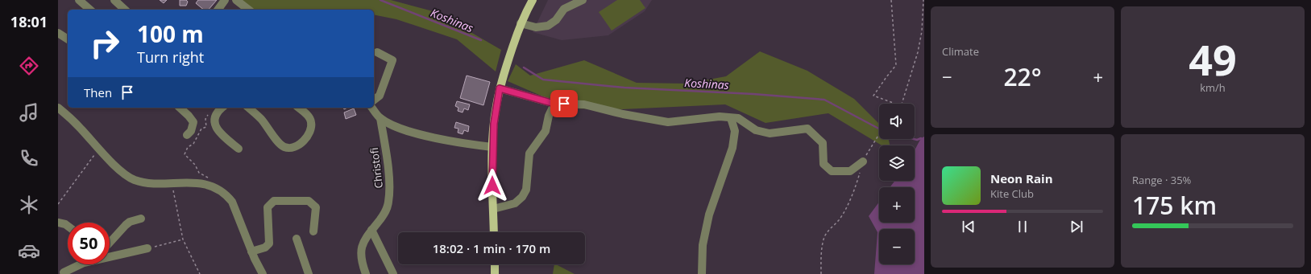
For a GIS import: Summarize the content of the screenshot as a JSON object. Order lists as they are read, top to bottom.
{
  "streets": {
    "street": ["Christofi"]
  },
  "water": ["Koshinas"],
  "page": {
    "tabs": "18:01",
    "tile": [
      "Climate",
      ["49", "km/h"],
      ["Range · 35%", "175 km"]
    ],
    "turn": ["100 m", "Turn right"],
    "heat": ["−", "22°", "+"],
    "then": "Then",
    "map_buttons": ["+", "−"],
    "song": ["Neon Rain", "Kite Club"],
    "limit": "50",
    "trip": "18:02 · 1 min · 170 m"
  }
}
